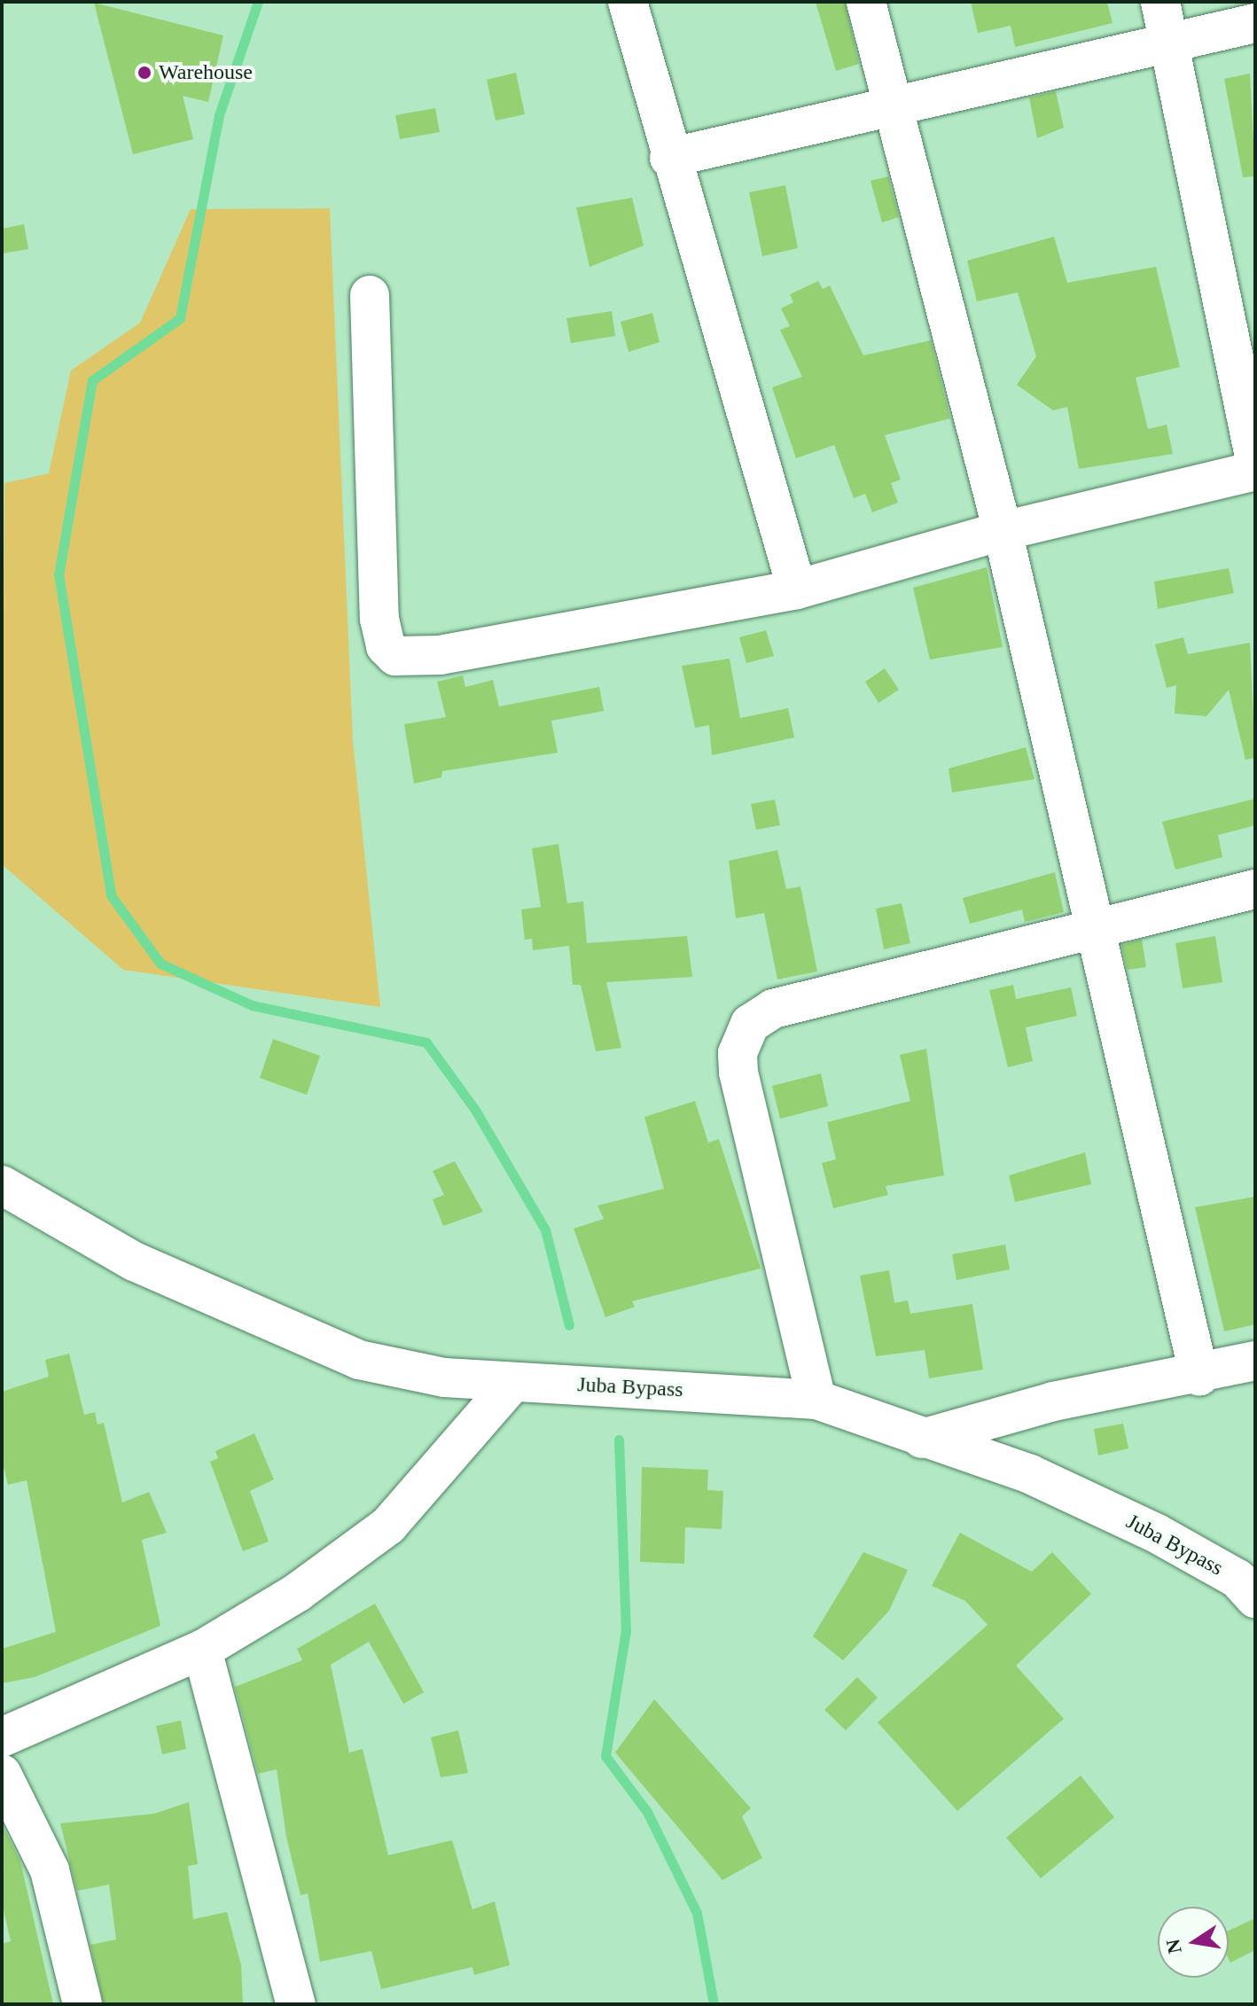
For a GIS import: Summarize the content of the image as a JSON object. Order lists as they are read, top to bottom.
{
  "streets": {
    "street": ["Juba Bypass"]
  },
  "places": ["Warehouse"],
  "north": "left"
}
